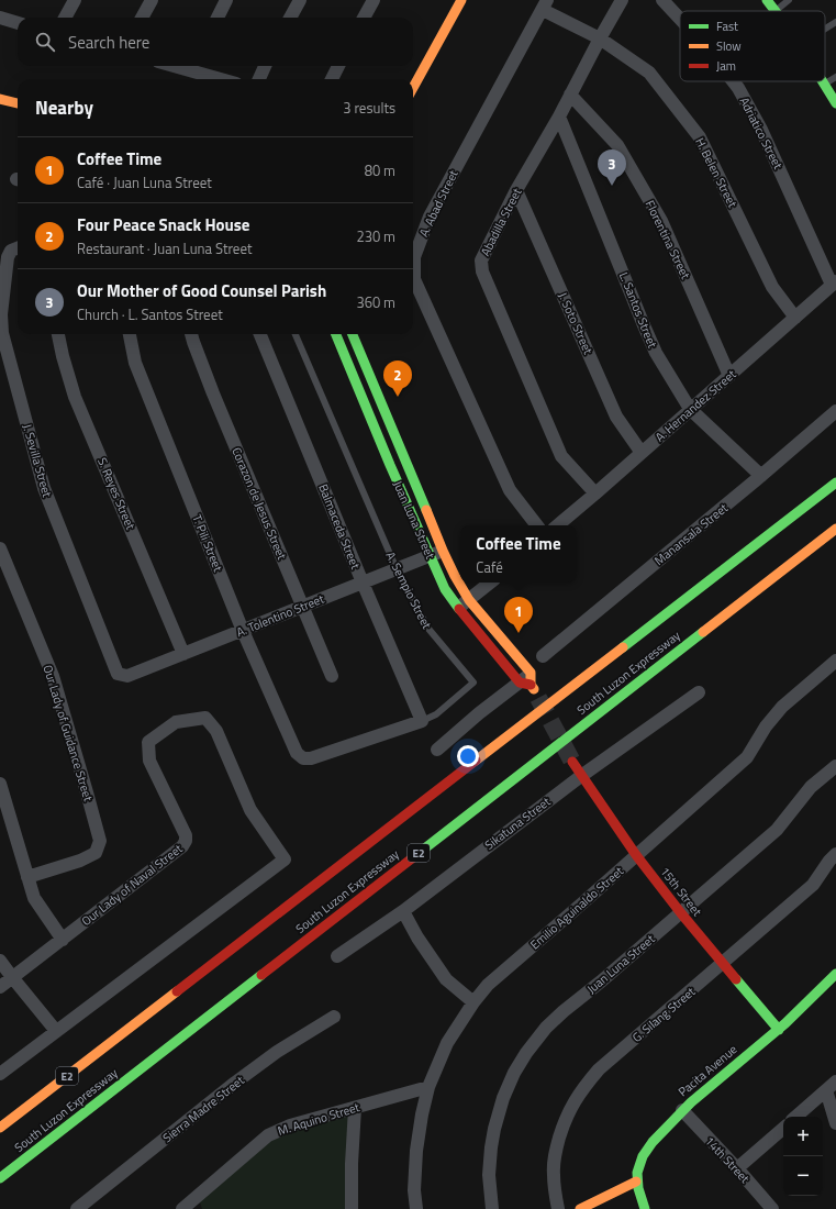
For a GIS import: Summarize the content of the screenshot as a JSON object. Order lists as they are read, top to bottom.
{
  "streets": {
    "main road": [
      "Juan Luna Street",
      "South Luzon Expressway",
      "E2",
      "15th Street",
      "Pacita Avenue"
    ],
    "street": [
      "Adriatico Street",
      "H. Belen Street",
      "A. Abad Street",
      "Abadilla Street",
      "Florentina Street",
      "L. Santos Street",
      "J. Soto Street",
      "A. Hernandez Street",
      "J. Sevilla Street",
      "S. Reyes Street",
      "Corazon de Jesus Street",
      "Balmaceda Street",
      "Manansala Street",
      "T. Pili Street",
      "A. Sempio Street",
      "A. Tolentino Street",
      "Our Lady of Guidance Street",
      "Sikatuna Street",
      "Our Lady of Naval Street",
      "Emilio Aguinaldo Street",
      "G. Silang Street",
      "Sierra Madre Street",
      "M. Aquino Street",
      "14th Street"
    ]
  },
  "crossings": [
    ["Adriatico Street", "A. Hernandez Street"],
    ["H. Belen Street", "A. Abad Street"],
    ["H. Belen Street", "Abadilla Street"],
    ["H. Belen Street", "A. Hernandez Street"],
    ["Abadilla Street", "Florentina Street"],
    ["Abadilla Street", "L. Santos Street"],
    ["Abadilla Street", "J. Soto Street"],
    ["Abadilla Street", "A. Hernandez Street"],
    ["Florentina Street", "A. Hernandez Street"],
    ["L. Santos Street", "A. Hernandez Street"],
    ["L. Santos Street", "Manansala Street"],
    ["J. Soto Street", "A. Hernandez Street"],
    ["J. Sevilla Street", "A. Tolentino Street"],
    ["S. Reyes Street", "A. Tolentino Street"],
    ["Corazon de Jesus Street", "A. Tolentino Street"],
    ["Juan Luna Street", "A. Tolentino Street"],
    ["Juan Luna Street", "15th Street"],
    ["Balmaceda Street", "A. Sempio Street"],
    ["Balmaceda Street", "A. Tolentino Street"],
    ["T. Pili Street", "A. Sempio Street"],
    ["T. Pili Street", "A. Tolentino Street"],
    ["A. Sempio Street", "A. Tolentino Street"],
    ["Sikatuna Street", "15th Street"],
    ["15th Street", "Emilio Aguinaldo Street"],
    ["15th Street", "G. Silang Street"],
    ["15th Street", "Pacita Avenue"],
    ["Emilio Aguinaldo Street", "M. Aquino Street"],
    ["Pacita Avenue", "14th Street"]
  ],
  "legend": ["Fast", "Slow", "Jam"],
  "page": {
    "search": "Search here",
    "heading": ["Nearby", "3 results"],
    "list": [
      {
        "mark": "1",
        "name": "Coffee Time",
        "note": "Café · Juan Luna Street",
        "value": "80 m"
      },
      {
        "mark": "2",
        "name": "Four Peace Snack House",
        "note": "Restaurant · Juan Luna Street",
        "value": "230 m"
      },
      {
        "mark": "3",
        "name": "Our Mother of Good Counsel Parish",
        "note": "Church · L. Santos Street",
        "value": "360 m"
      }
    ],
    "pins": ["3", "2", "1"],
    "popup": ["Coffee Time", "Café"],
    "map_buttons": ["+", "−"]
  }
}
